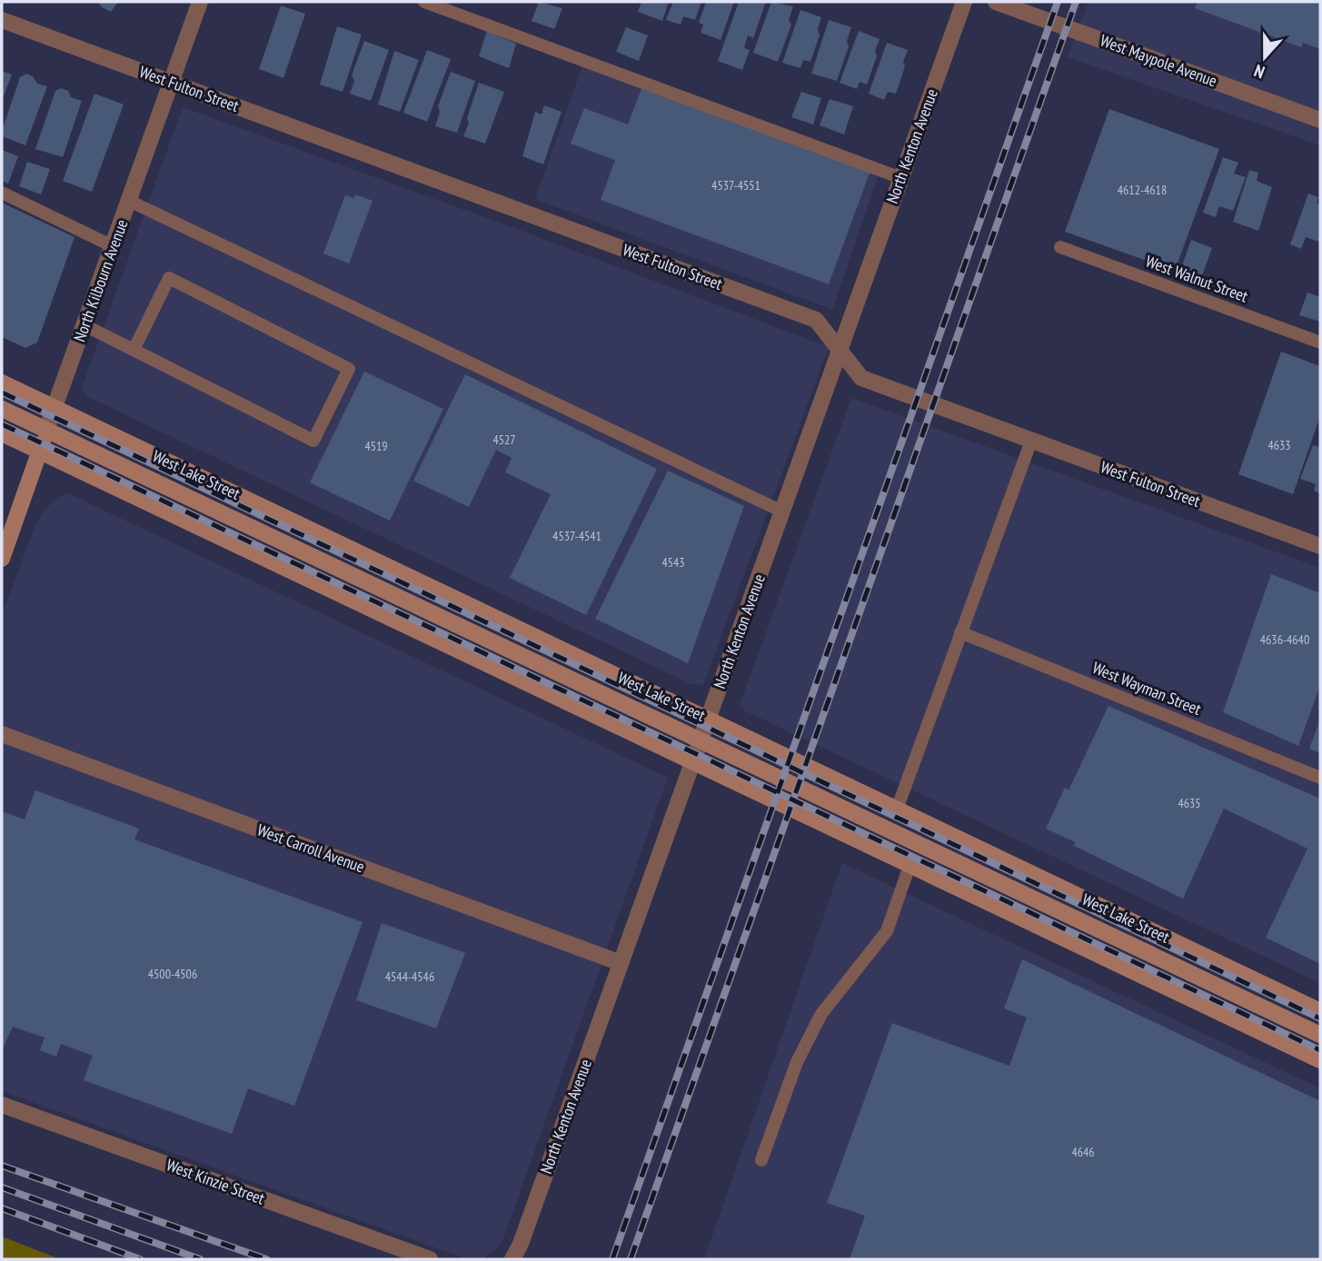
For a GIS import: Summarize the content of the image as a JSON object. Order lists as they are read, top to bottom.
{
  "streets": {
    "main road": ["North Kilbourn Avenue", "West Lake Street"],
    "street": [
      "West Maypole Avenue",
      "West Fulton Street",
      "North Kenton Avenue",
      "West Carroll Avenue",
      "West Kinzie Street"
    ],
    "lane": ["West Walnut Street", "West Wayman Street"]
  },
  "crossings": [
    ["West Fulton Street", "North Kenton Avenue"],
    ["West Fulton Street", "North Kilbourn Avenue"],
    ["North Kenton Avenue", "West Lake Street"],
    ["North Kenton Avenue", "West Carroll Avenue"],
    ["North Kilbourn Avenue", "West Lake Street"]
  ],
  "house_numbers": [
    "4537-4551",
    "4612-4618",
    "4527",
    "4633",
    "4519",
    "4537-4541",
    "4543",
    "4636-4640",
    "4635",
    "4500-4506",
    "4544-4546",
    "4646"
  ],
  "north": "bottom"
}
